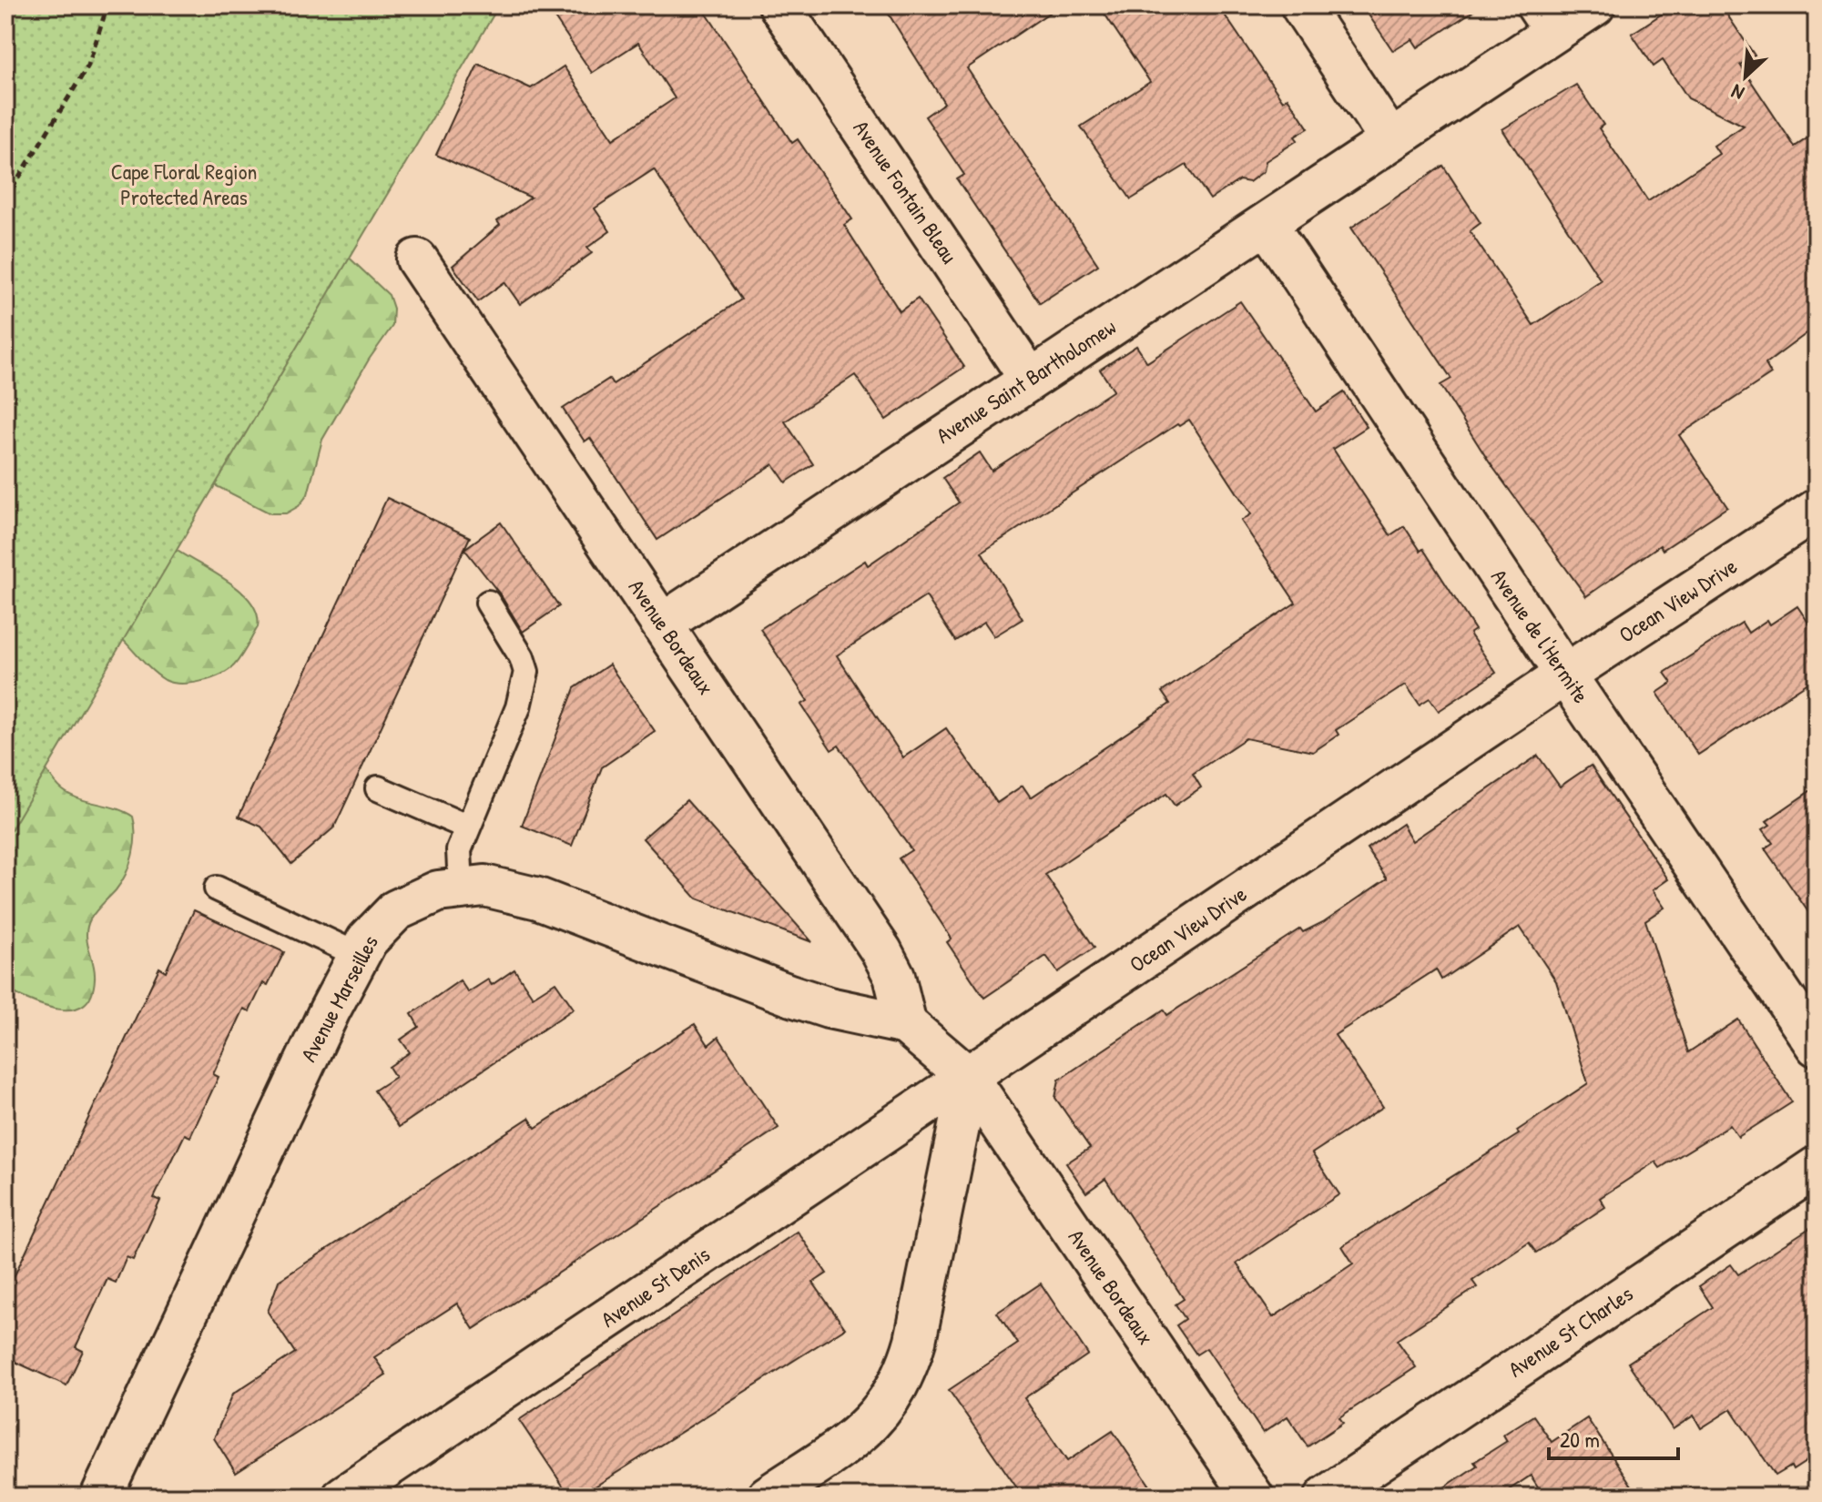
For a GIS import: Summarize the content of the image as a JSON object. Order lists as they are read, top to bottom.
{
  "streets": {
    "street": [
      "Avenue Fontain Bleau",
      "Avenue Saint Bartholomew",
      "Ocean View Drive",
      "Avenue de l'Hermite",
      "Avenue Bordeaux",
      "Avenue Marseilles",
      "Avenue St Denis",
      "Avenue St Charles"
    ]
  },
  "crossings": [
    ["Avenue Fontain Bleau", "Avenue Saint Bartholomew"],
    ["Avenue Saint Bartholomew", "Avenue de l'Hermite"],
    ["Avenue Saint Bartholomew", "Avenue Bordeaux"],
    ["Ocean View Drive", "Avenue de l'Hermite"],
    ["Ocean View Drive", "Avenue Bordeaux"],
    ["Ocean View Drive", "Avenue Marseilles"],
    ["Ocean View Drive", "Avenue St Denis"],
    ["Avenue Bordeaux", "Avenue Marseilles"],
    ["Avenue Bordeaux", "Avenue St Denis"],
    ["Avenue Marseilles", "Avenue St Denis"]
  ],
  "parks": ["Cape Floral Region Protected Areas"],
  "scale_bar": "20 m",
  "north": "bottom left"
}
